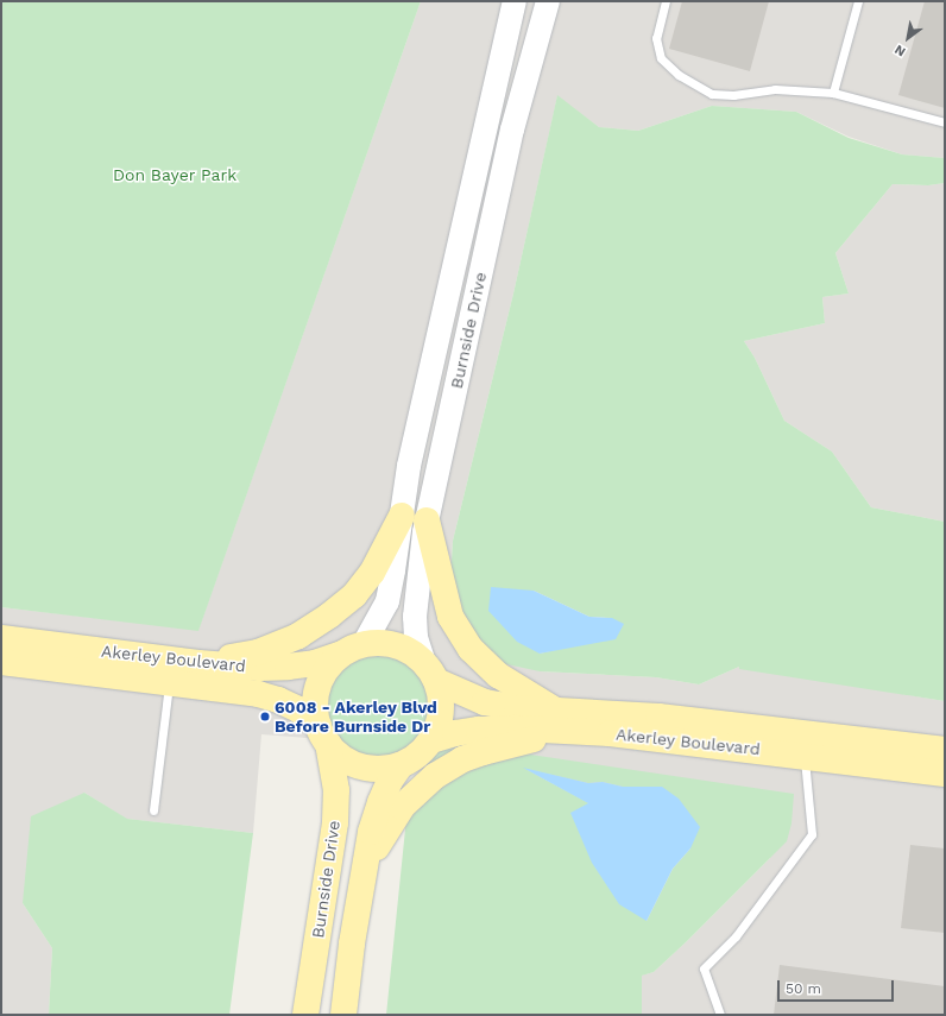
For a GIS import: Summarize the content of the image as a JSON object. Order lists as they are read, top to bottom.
{
  "streets": {
    "main road": ["Burnside Drive", "Akerley Boulevard"]
  },
  "crossings": [
    ["Burnside Drive", "Akerley Boulevard"]
  ],
  "parks": ["Don Bayer Park"],
  "places": ["6008 - Akerley Blvd Before Burnside Dr"],
  "scale_bar": "50 m",
  "north": "bottom left"
}
